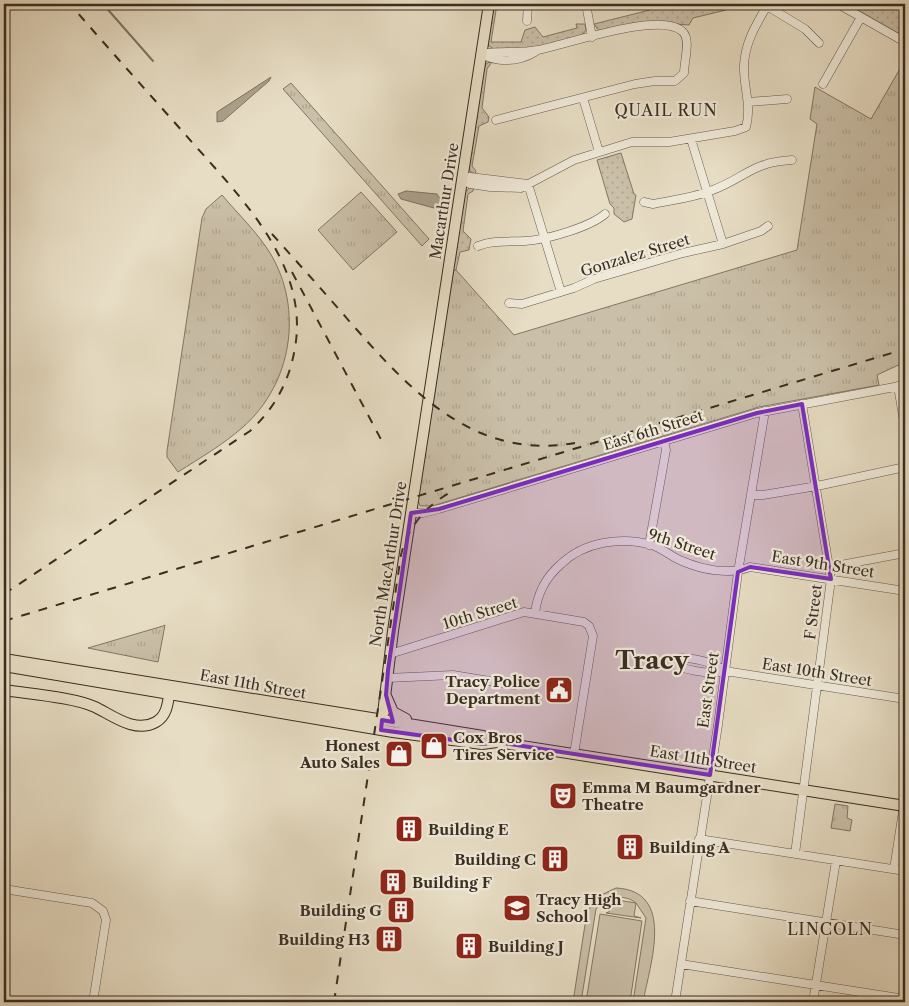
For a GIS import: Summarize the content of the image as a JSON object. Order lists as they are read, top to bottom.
{
  "streets": {
    "main road": ["Macarthur Drive", "North MacArthur Drive", "East 11th Street"],
    "street": [
      "Gonzalez Street",
      "East 6th Street",
      "9th Street",
      "East 9th Street",
      "F Street",
      "10th Street",
      "East 10th Street",
      "East Street"
    ]
  },
  "crossings": [
    ["Macarthur Drive", "North MacArthur Drive"],
    ["East 6th Street", "North MacArthur Drive"],
    ["East 6th Street", "F Street"],
    ["East 6th Street", "East Street"],
    ["9th Street", "East 9th Street"],
    ["9th Street", "10th Street"],
    ["9th Street", "East Street"],
    ["North MacArthur Drive", "10th Street"],
    ["North MacArthur Drive", "East 11th Street"],
    ["East 9th Street", "F Street"],
    ["East 9th Street", "East Street"],
    ["F Street", "East 10th Street"],
    ["F Street", "East 11th Street"],
    ["10th Street", "East 11th Street"],
    ["East 10th Street", "East Street"],
    ["East 11th Street", "East Street"]
  ],
  "districts": ["QUAIL RUN", "Tracy", "LINCOLN"],
  "places": {
    "public building": ["Tracy Police Department"],
    "shop": ["Cox Bros Tires Service", "Honest Auto Sales"],
    "theatre": ["Emma M Baumgardner Theatre"],
    "building": [
      "Building E",
      "Building A",
      "Building C",
      "Building F",
      "Building G",
      "Building H3",
      "Building J"
    ],
    "school or university": ["Tracy High School"]
  }
}
